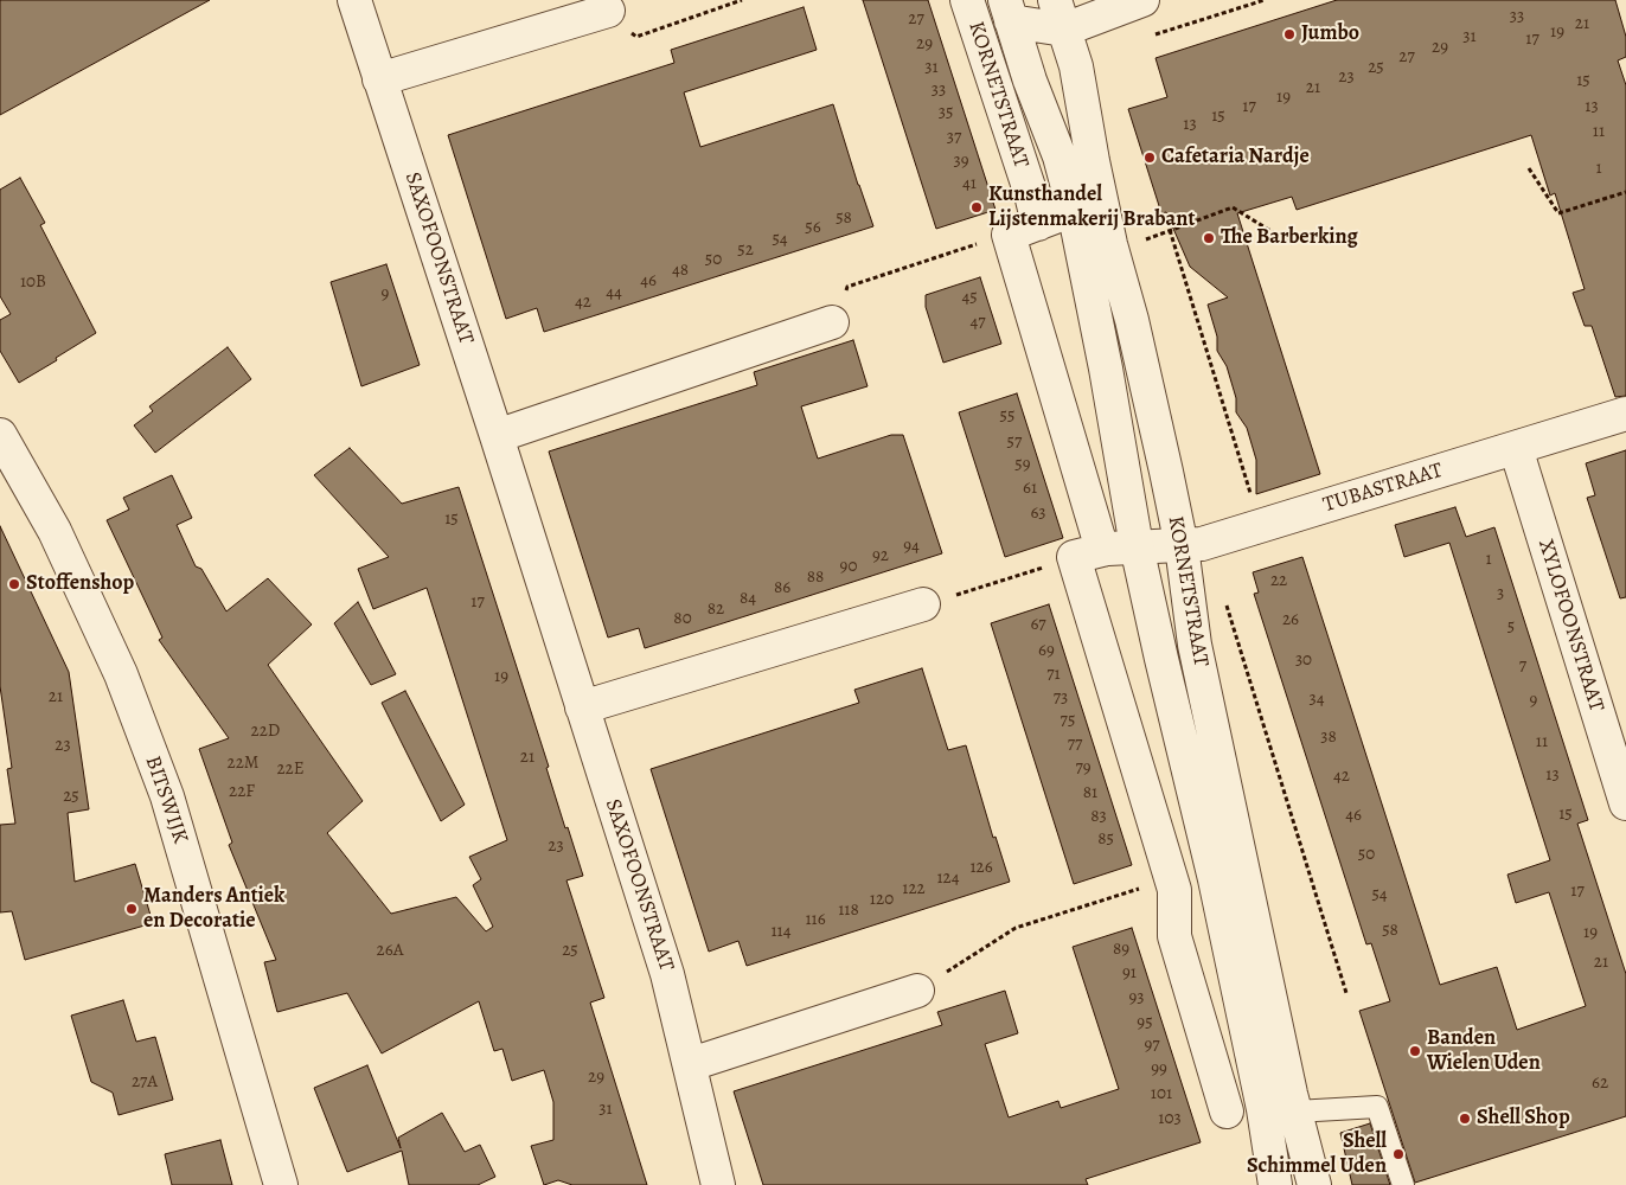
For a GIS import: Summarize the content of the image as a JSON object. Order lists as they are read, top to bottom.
{
  "streets": {
    "street": [
      "KORNETSTRAAT",
      "SAXOFOONSTRAAT",
      "TUBASTRAAT",
      "XYLOFOONSTRAAT",
      "BITSWIJK"
    ]
  },
  "crossings": [
    ["KORNETSTRAAT", "TUBASTRAAT"],
    ["TUBASTRAAT", "XYLOFOONSTRAAT"]
  ],
  "places": [
    "Jumbo",
    "Cafetaria Nardje",
    "Kunsthandel Lijstenmakerij Brabant",
    "The Barberking",
    "Stoffenshop",
    "Manders Antiek en Decoratie",
    "Banden Wielen Uden",
    "Shell Shop",
    "Shell Schimmel Uden"
  ],
  "house_numbers": [
    "33",
    "27",
    "21",
    "19",
    "31",
    "17",
    "29",
    "29",
    "27",
    "31",
    "25",
    "23",
    "15",
    "21",
    "33",
    "19",
    "17",
    "13",
    "35",
    "15",
    "13",
    "11",
    "37",
    "39",
    "1",
    "41",
    "58",
    "56",
    "54",
    "52",
    "50",
    "48",
    "46",
    "10B",
    "44",
    "9",
    "45",
    "42",
    "47",
    "55",
    "57",
    "59",
    "61",
    "63",
    "15",
    "94",
    "92",
    "1",
    "90",
    "88",
    "22",
    "86",
    "3",
    "84",
    "17",
    "82",
    "80",
    "26",
    "67",
    "5",
    "69",
    "30",
    "7",
    "71",
    "19",
    "21",
    "73",
    "34",
    "9",
    "75",
    "22D",
    "38",
    "11",
    "77",
    "23",
    "21",
    "22M",
    "79",
    "22E",
    "13",
    "42",
    "22F",
    "81",
    "25",
    "15",
    "46",
    "83",
    "85",
    "23",
    "50",
    "126",
    "124",
    "122",
    "17",
    "54",
    "120",
    "118",
    "116",
    "58",
    "114",
    "19",
    "89",
    "26A",
    "25",
    "21",
    "91",
    "93",
    "95",
    "97",
    "99",
    "29",
    "27A",
    "62",
    "101",
    "31",
    "103"
  ]
}
